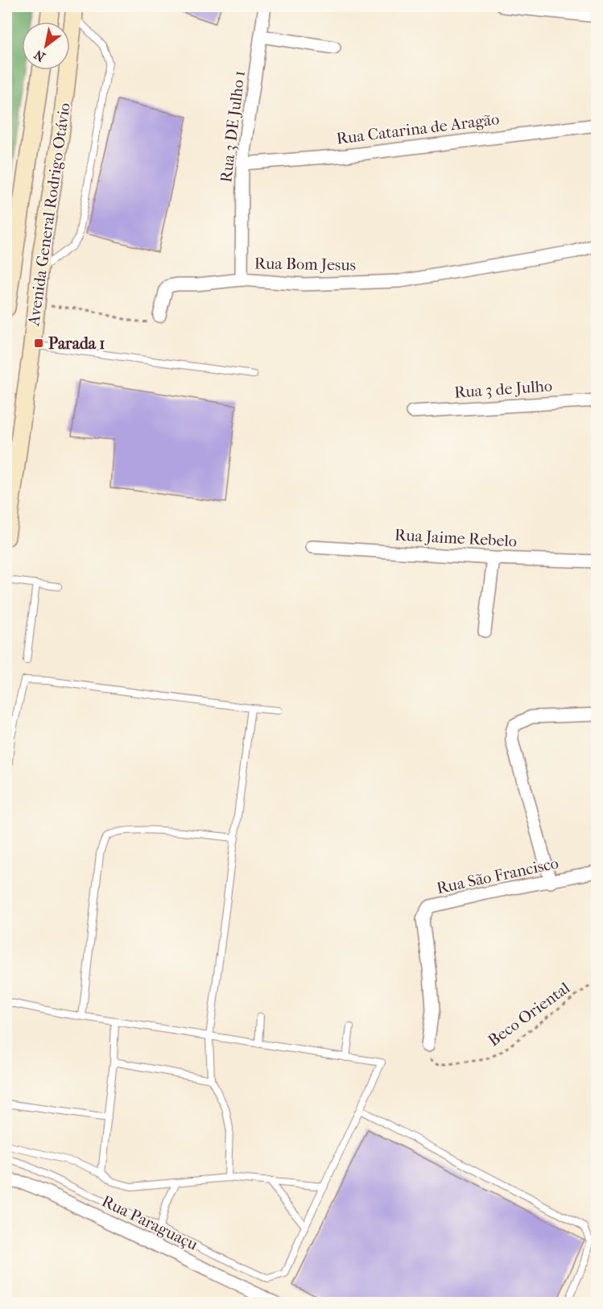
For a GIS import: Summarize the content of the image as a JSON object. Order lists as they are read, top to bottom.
{
  "streets": {
    "main road": ["Avenida General Rodrigo Otávio"],
    "street": [
      "Rua 3 DE Julho 1",
      "Rua Catarina de Aragão",
      "Rua Bom Jesus",
      "Rua 3 de Julho",
      "Rua Jaime Rebelo",
      "Rua São Francisco",
      "Rua Paraguaçu"
    ],
    "path": ["Beco Oriental"]
  },
  "crossings": [
    ["Rua 3 DE Julho 1", "Rua Catarina de Aragão"],
    ["Rua 3 DE Julho 1", "Rua Bom Jesus"],
    ["Rua São Francisco", "Beco Oriental"]
  ],
  "places": {
    "transit": ["Parada 1"]
  },
  "north": "bottom left"
}
